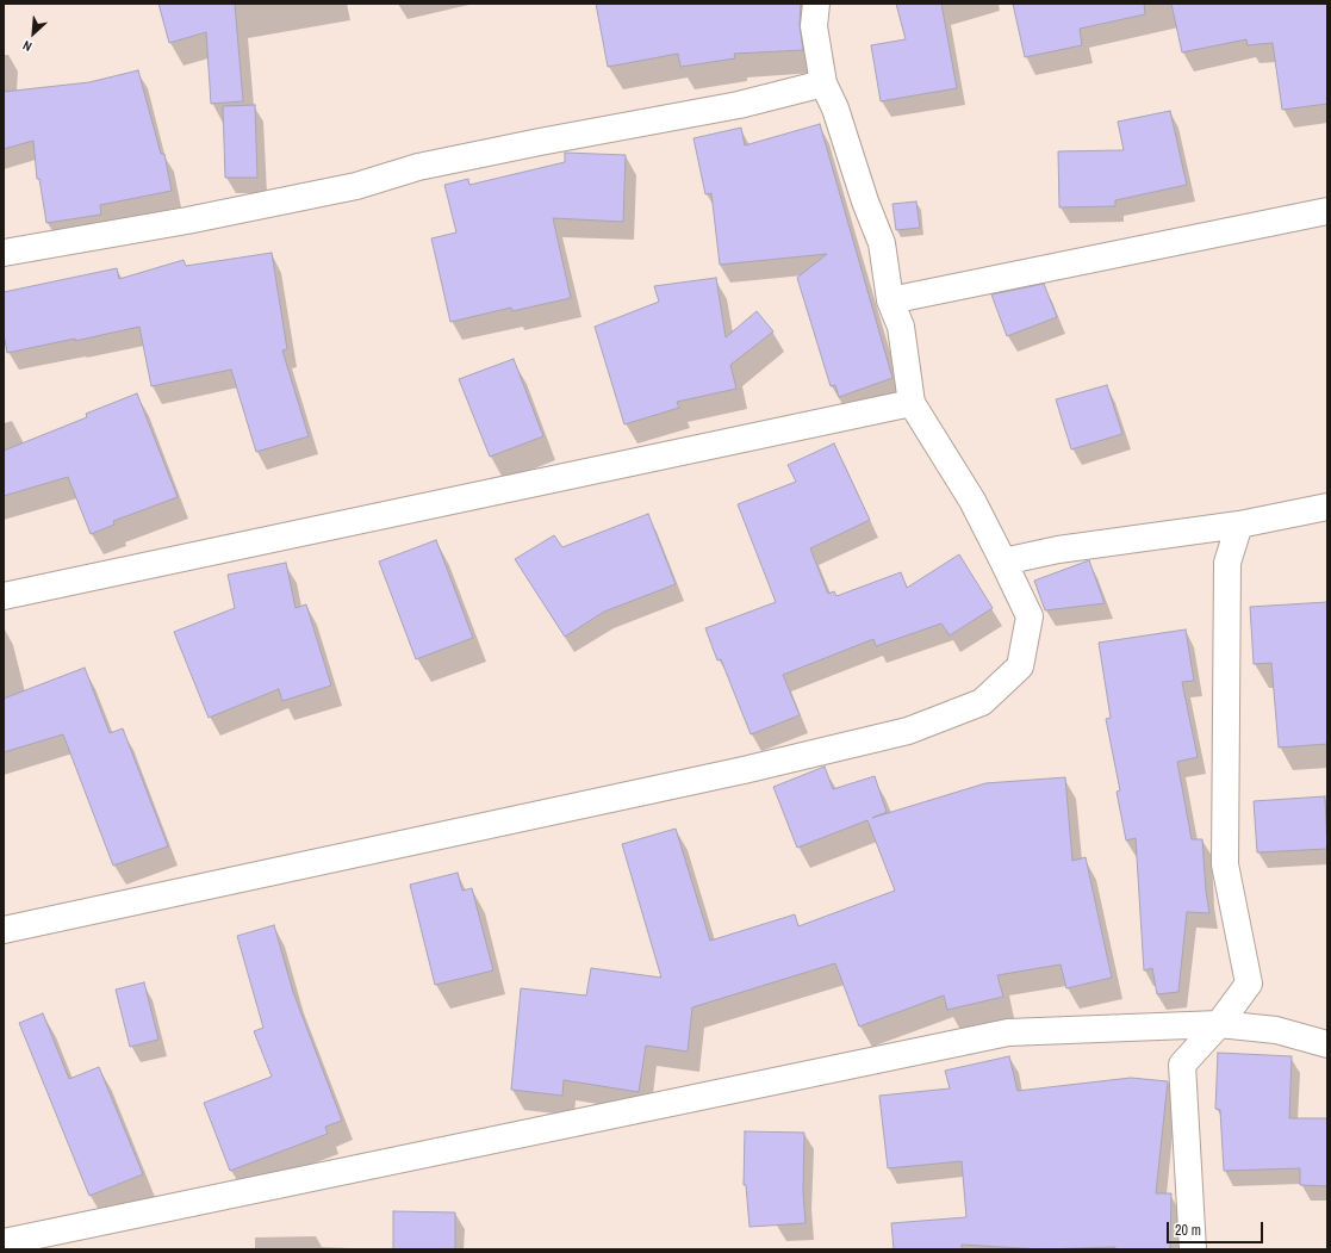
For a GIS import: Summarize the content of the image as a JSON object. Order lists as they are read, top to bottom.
{
  "scale_bar": "20 m",
  "north": "bottom left"
}
